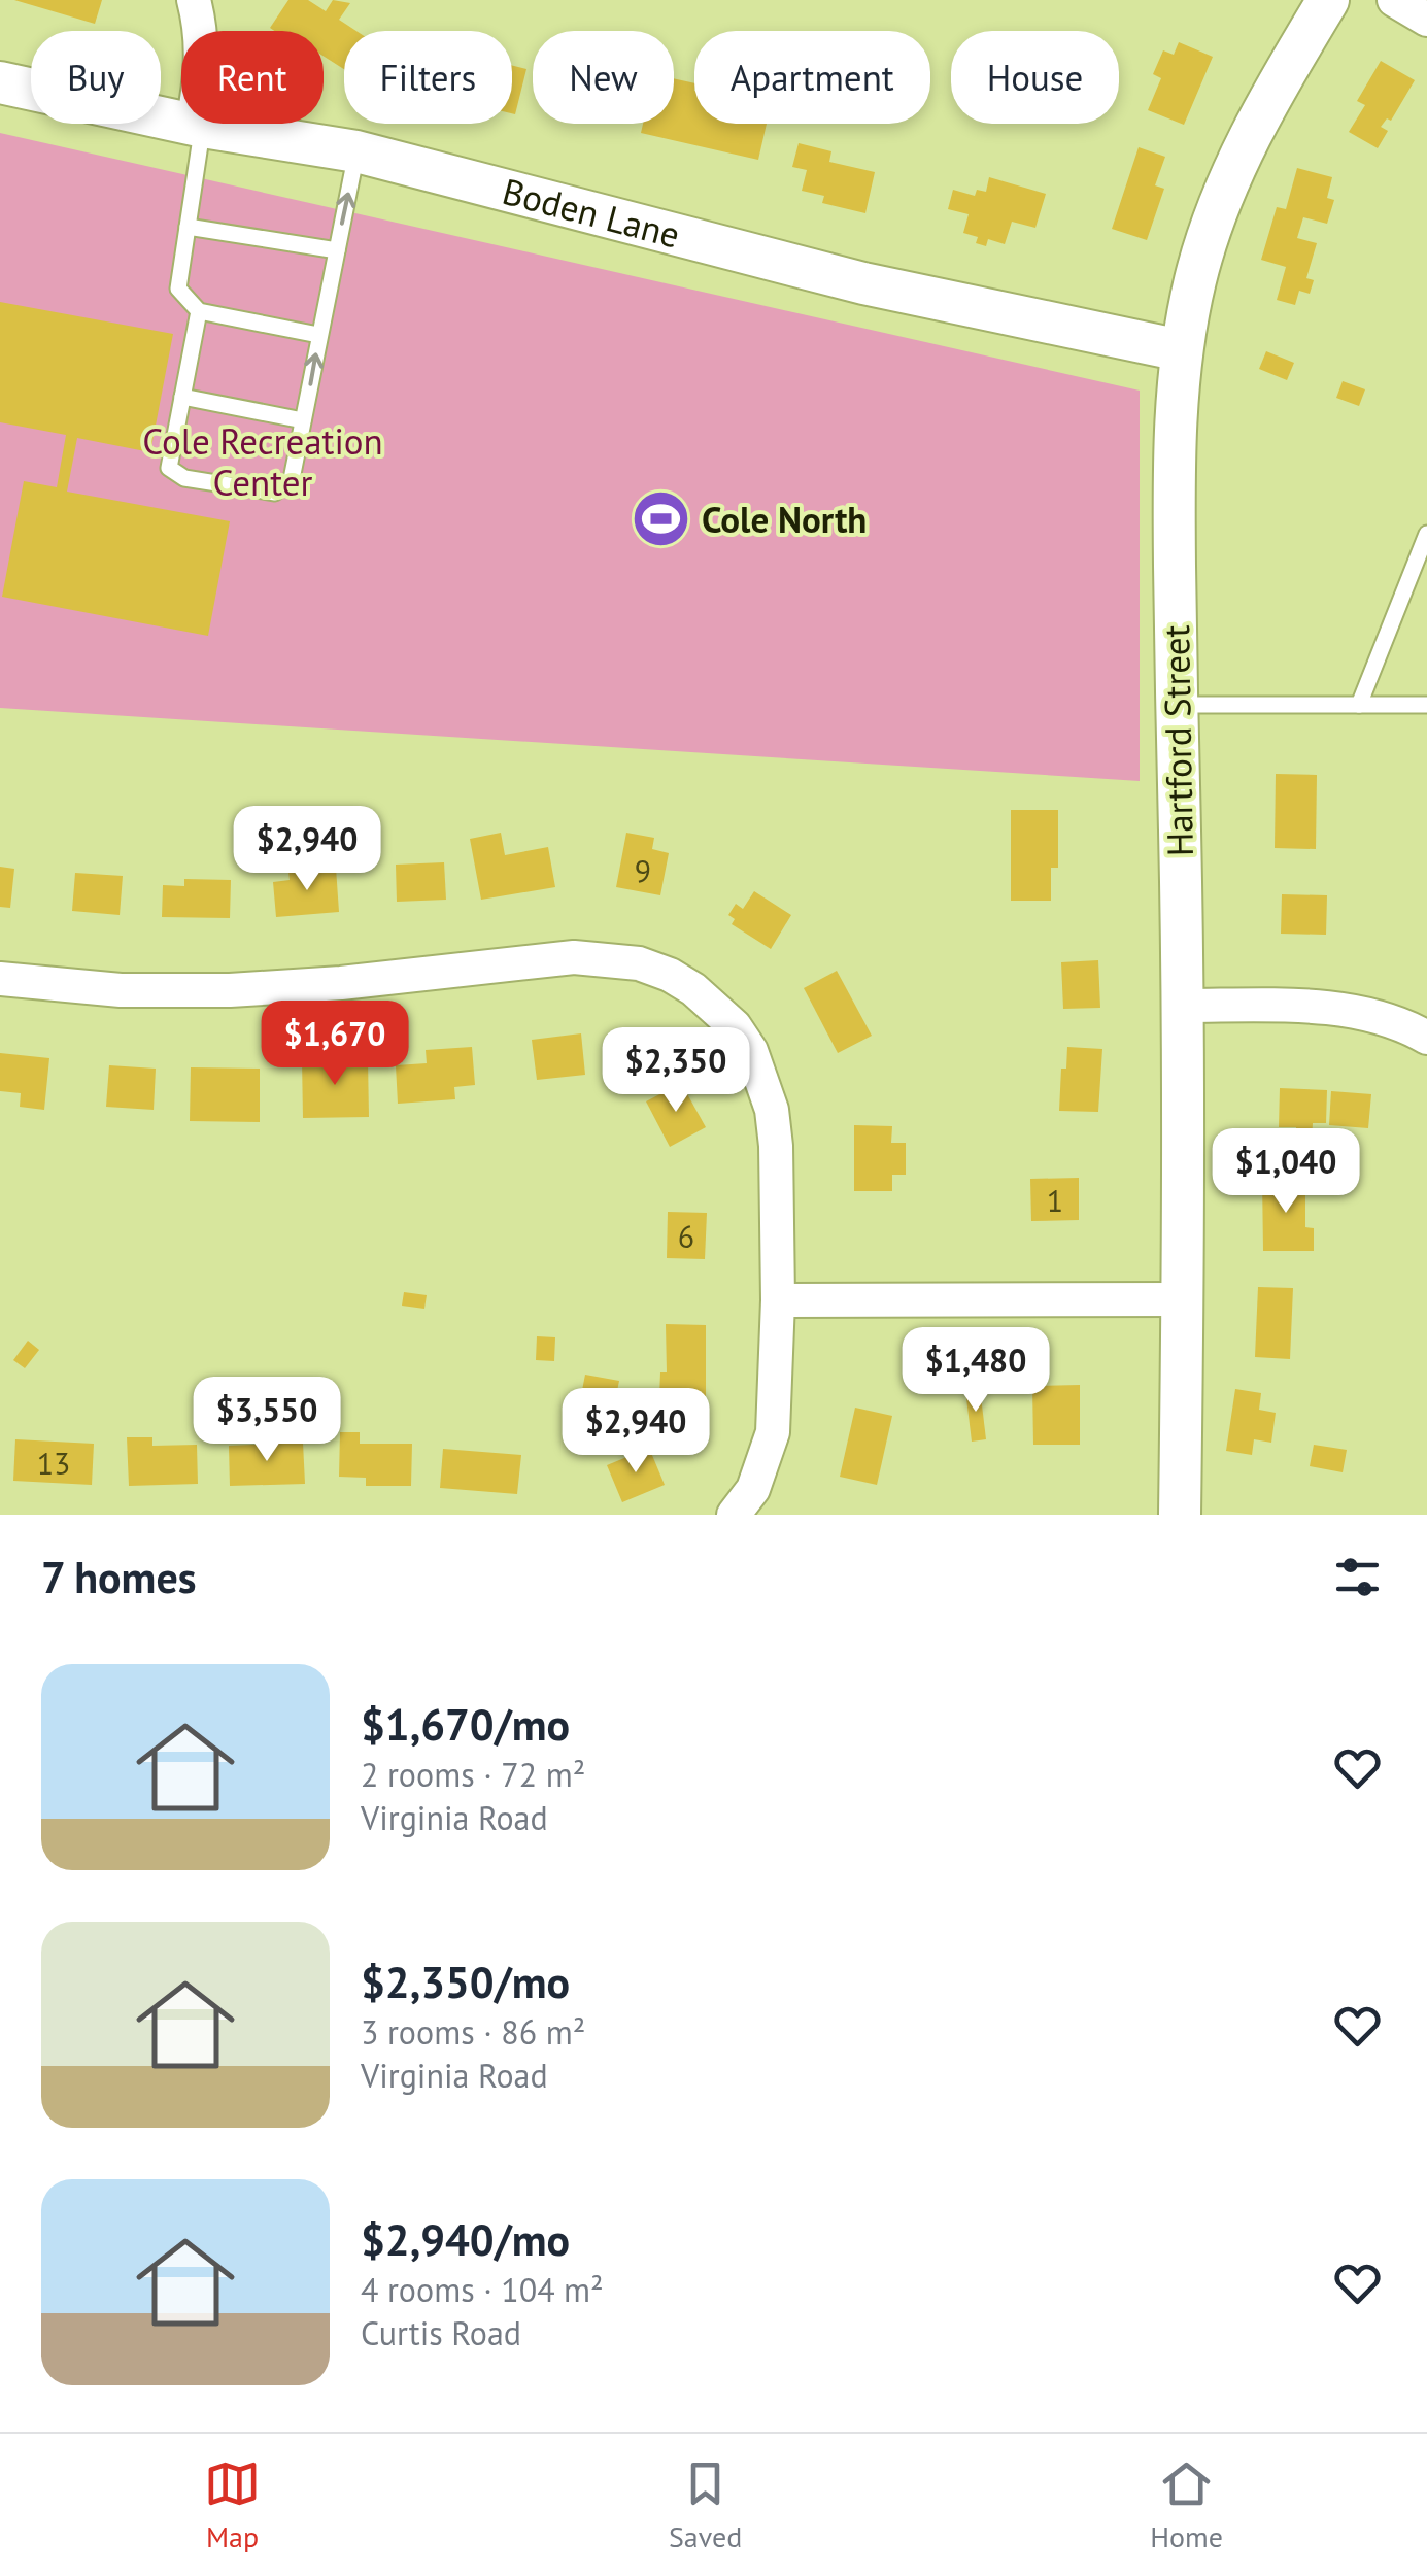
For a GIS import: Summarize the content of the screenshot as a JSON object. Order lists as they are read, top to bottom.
{
  "streets": {
    "street": ["Boden Lane", "Hartford Street"]
  },
  "crossings": [
    ["Boden Lane", "Hartford Street"]
  ],
  "parks": ["Cole Recreation Center"],
  "places": {
    "sports": ["Cole North"]
  },
  "house_numbers": [
    "9",
    "1",
    "6",
    "13"
  ],
  "page": {
    "chip": [
      "Buy",
      "Rent",
      "Filters",
      "New",
      "Apartment",
      "House"
    ],
    "price": [
      "$2,940",
      "$1,670",
      "$2,350",
      "$1,040",
      "$1,480",
      "$3,550",
      "$2,940"
    ],
    "heading": "7 homes",
    "list": [
      {
        "name": "$1,670/mo",
        "note": "2 rooms · 72 m² · Virginia Road"
      },
      {
        "name": "$2,350/mo",
        "note": "3 rooms · 86 m² · Virginia Road"
      },
      {
        "name": "$2,940/mo",
        "note": "4 rooms · 104 m² · Curtis Road"
      }
    ],
    "tabs": ["Map", "Saved", "Home"]
  }
}
